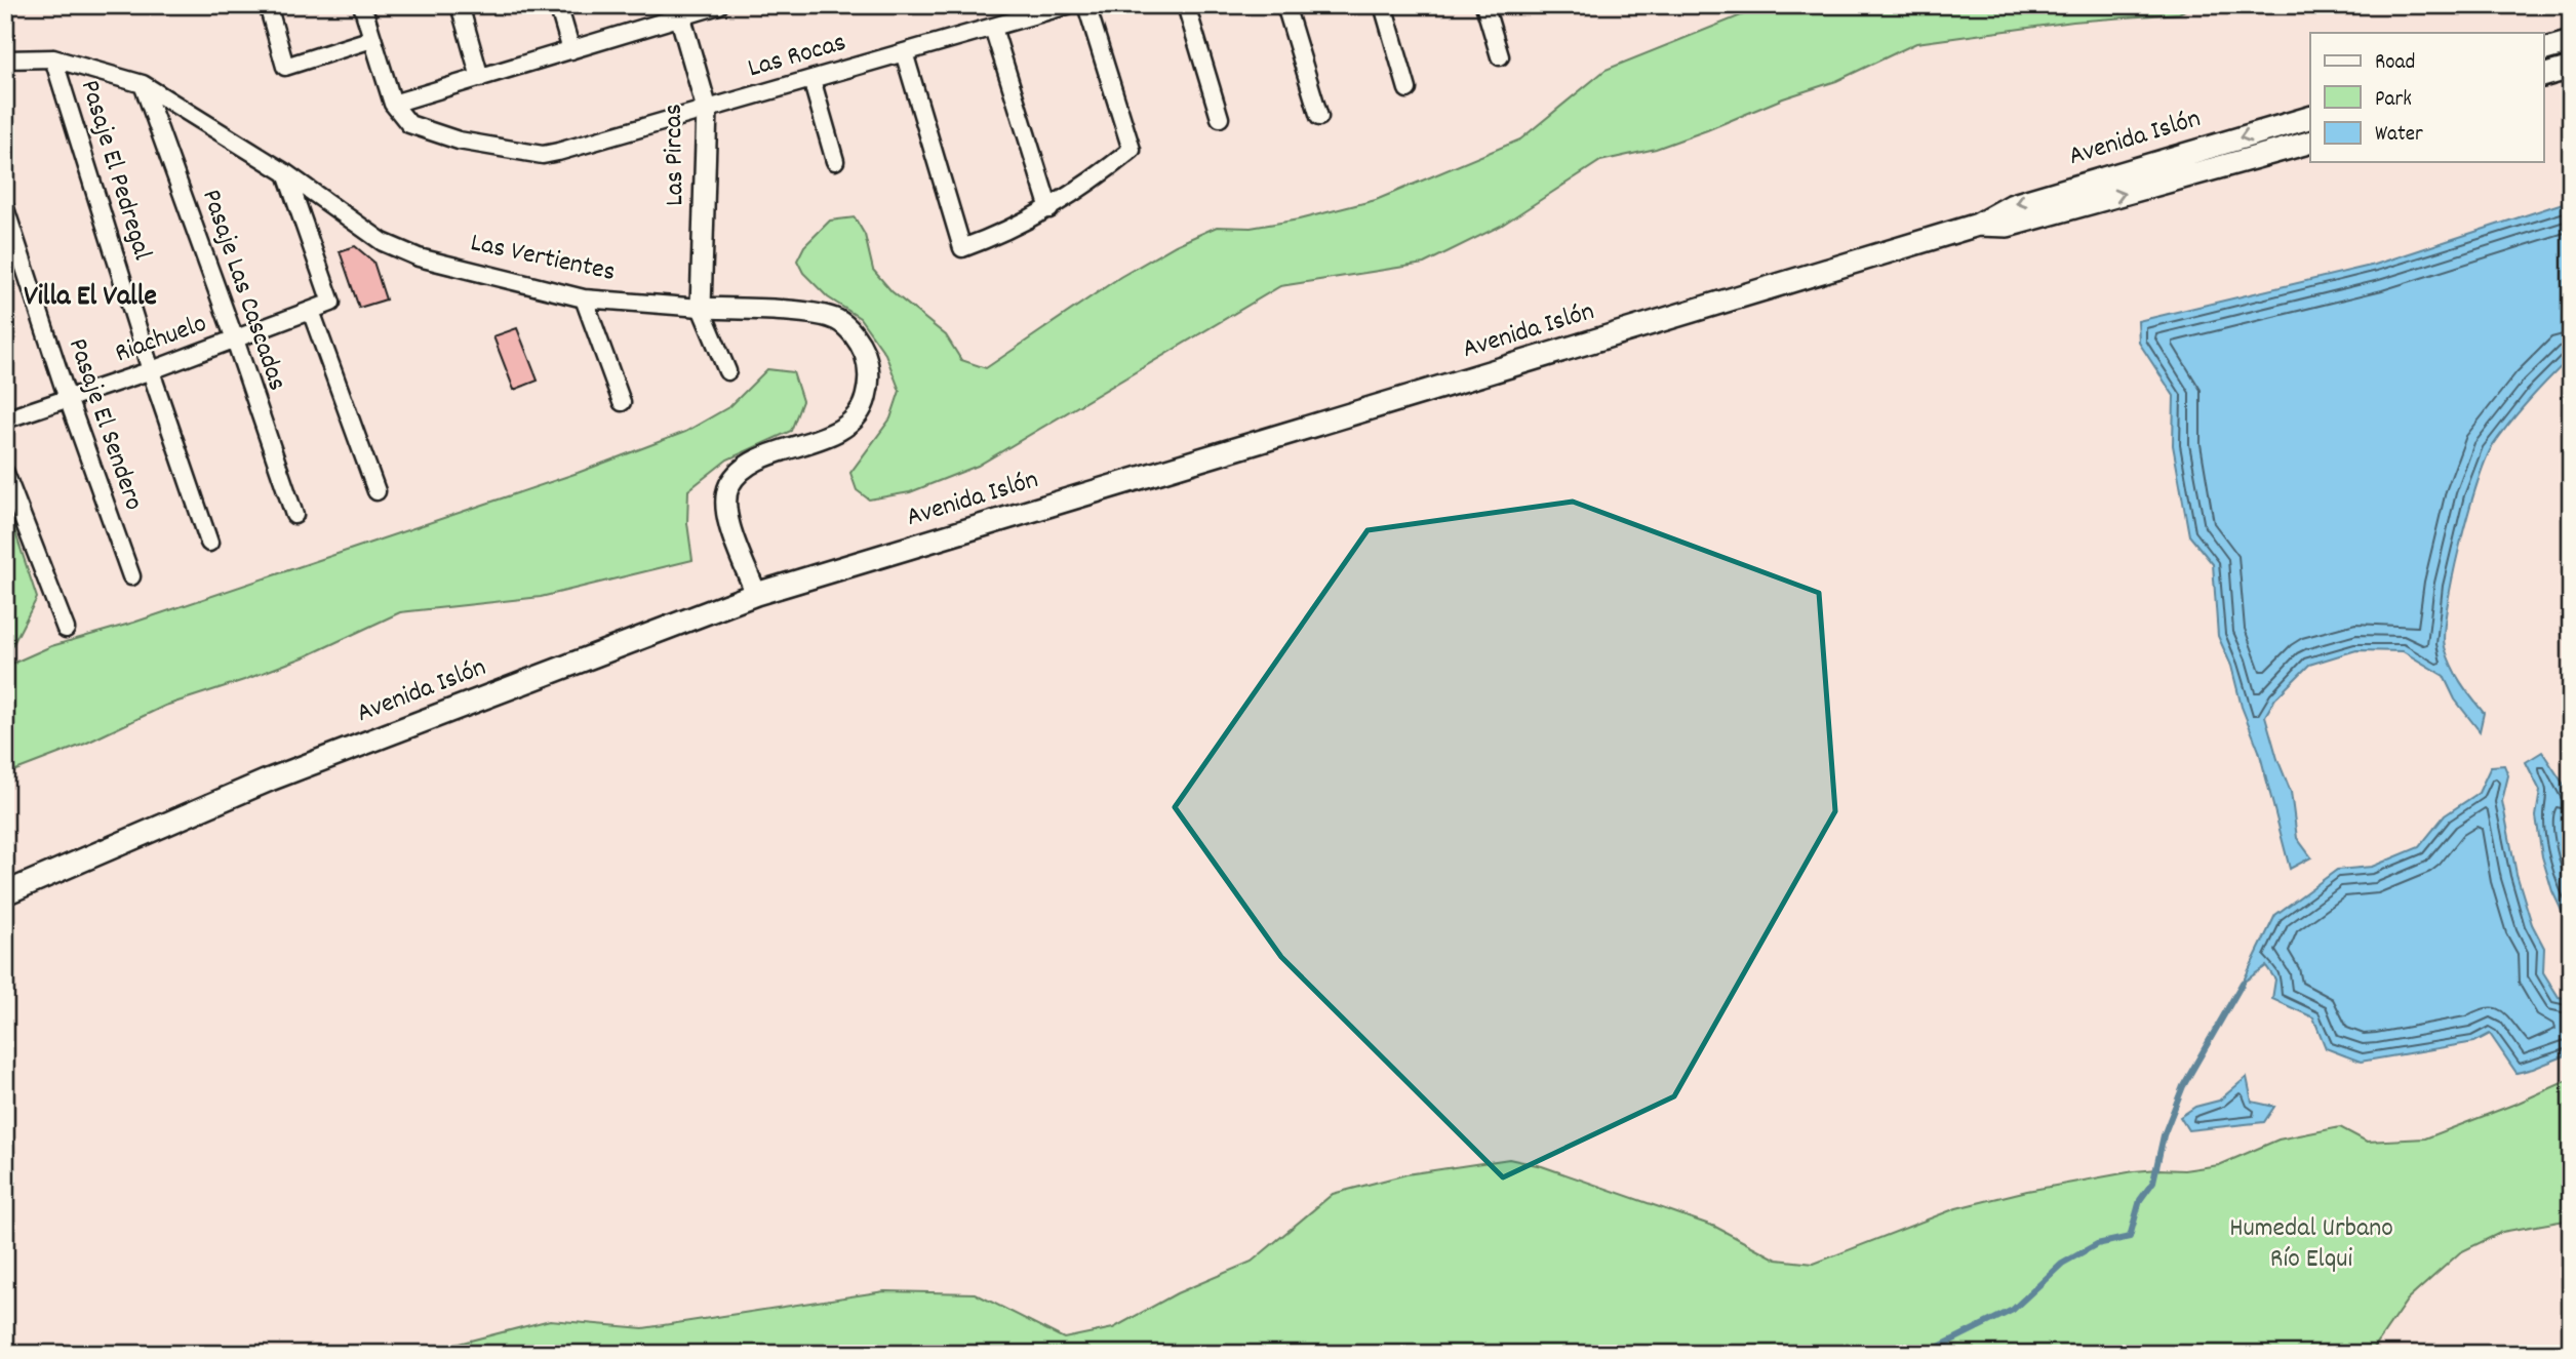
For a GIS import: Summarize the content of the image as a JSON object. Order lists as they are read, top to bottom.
{
  "streets": {
    "main road": ["Avenida Islón"],
    "street": [
      "Las Rocas",
      "Las Pircas",
      "Pasaje El Pedregal",
      "Las Vertientes",
      "Pasaje Las Cascadas",
      "Riachuelo",
      "Pasaje El Sendero"
    ]
  },
  "crossings": [
    ["Las Rocas", "Las Pircas"],
    ["Avenida Islón", "Las Vertientes"],
    ["Las Pircas", "Las Vertientes"],
    ["Pasaje El Pedregal", "Las Vertientes"],
    ["Pasaje El Pedregal", "Riachuelo"],
    ["Las Vertientes", "Pasaje Las Cascadas"],
    ["Las Vertientes", "Riachuelo"],
    ["Pasaje Las Cascadas", "Riachuelo"],
    ["Riachuelo", "Pasaje El Sendero"]
  ],
  "districts": ["Villa El Valle"],
  "parks": ["Humedal Urbano Río Elqui"],
  "legend": ["Road", "Park", "Water"]
}
